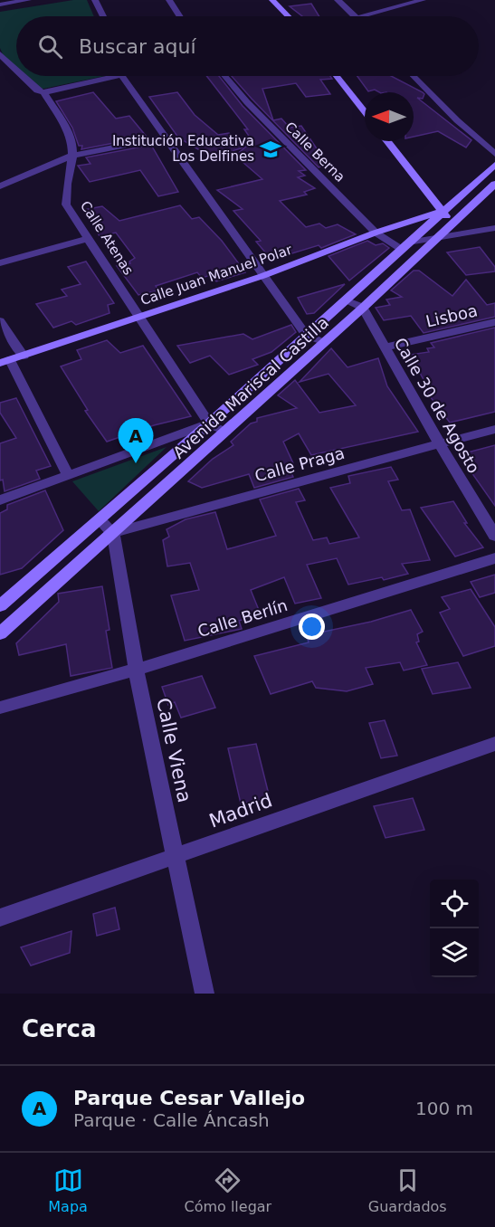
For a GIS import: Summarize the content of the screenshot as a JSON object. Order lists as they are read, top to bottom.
{
  "streets": {
    "main road": ["Calle Juan Manuel Polar", "Avenida Mariscal Castilla"],
    "street": [
      "Calle Berna",
      "Calle Atenas",
      "Lisboa",
      "Calle 30 de Agosto",
      "Calle Praga",
      "Calle Berlín",
      "Calle Viena",
      "Madrid"
    ]
  },
  "crossings": [
    ["Calle Berna", "Calle Juan Manuel Polar"],
    ["Calle Berna", "Avenida Mariscal Castilla"],
    ["Calle Atenas", "Calle Juan Manuel Polar"],
    ["Calle Atenas", "Avenida Mariscal Castilla"],
    ["Calle Juan Manuel Polar", "Avenida Mariscal Castilla"],
    ["Lisboa", "Calle 30 de Agosto"],
    ["Avenida Mariscal Castilla", "Calle 30 de Agosto"],
    ["Avenida Mariscal Castilla", "Calle Praga"],
    ["Avenida Mariscal Castilla", "Calle Viena"],
    ["Calle 30 de Agosto", "Calle Praga"],
    ["Calle Praga", "Calle Viena"],
    ["Calle Berlín", "Calle Viena"],
    ["Calle Viena", "Madrid"]
  ],
  "places": {
    "school or university": ["Institución Educativa Los Delfines"]
  },
  "north": "left",
  "page": {
    "search": "Buscar aquí",
    "pins": "A",
    "heading": "Cerca",
    "list": [
      {
        "mark": "A",
        "name": "Parque Cesar Vallejo",
        "note": "Parque · Calle Áncash",
        "value": "100 m"
      }
    ],
    "nav": ["Mapa", "Cómo llegar", "Guardados"]
  }
}
